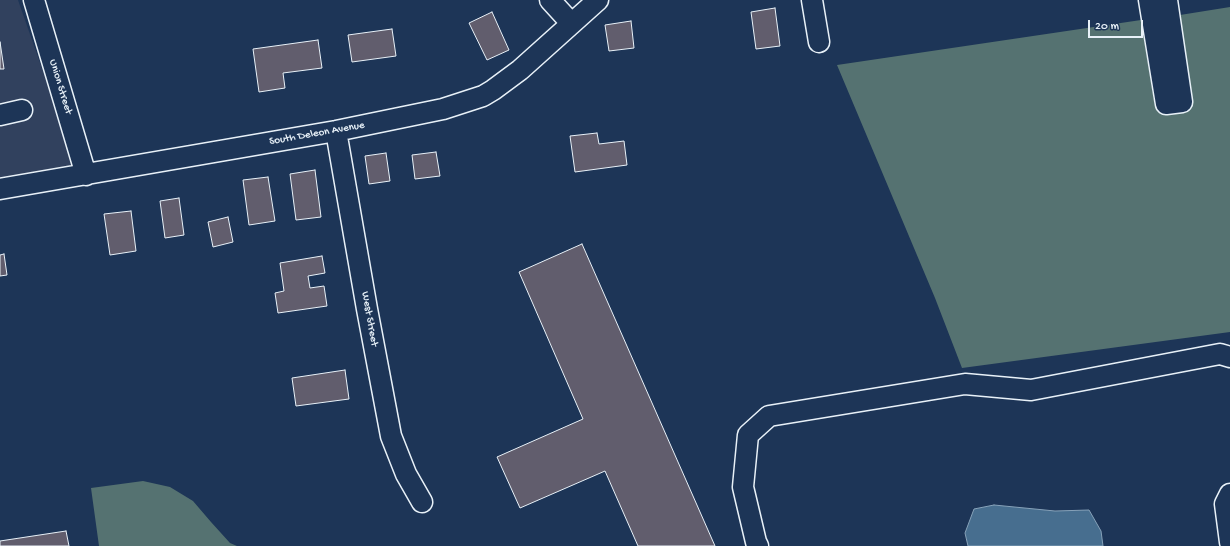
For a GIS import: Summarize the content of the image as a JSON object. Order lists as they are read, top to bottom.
{
  "streets": {
    "street": ["Union Street", "South Deleon Avenue", "West Street"]
  },
  "crossings": [
    ["Union Street", "South Deleon Avenue"],
    ["South Deleon Avenue", "West Street"]
  ],
  "scale_bar": "20 m"
}
